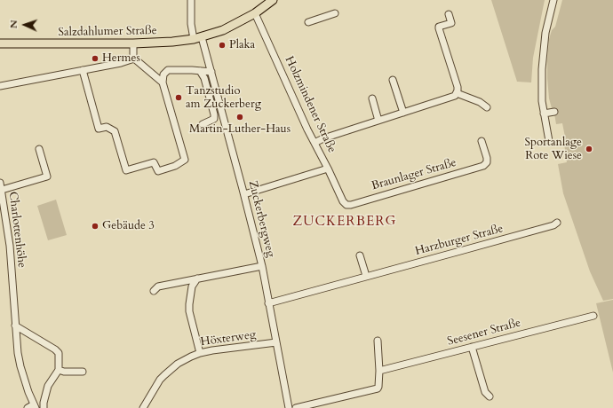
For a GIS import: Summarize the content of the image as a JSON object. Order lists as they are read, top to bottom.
{
  "streets": {
    "main road": ["Salzdahlumer Straße"],
    "street": [
      "Holzmindener Straße",
      "Braunlager Straße",
      "Zuckerbergweg",
      "Charlottenhöhe",
      "Harzburger Straße",
      "Seesener Straße",
      "Höxterweg"
    ]
  },
  "crossings": [
    ["Salzdahlumer Straße", "Holzmindener Straße"],
    ["Salzdahlumer Straße", "Zuckerbergweg"],
    ["Holzmindener Straße", "Braunlager Straße"],
    ["Zuckerbergweg", "Harzburger Straße"],
    ["Zuckerbergweg", "Höxterweg"]
  ],
  "districts": ["ZUCKERBERG"],
  "places": [
    "Plaka",
    "Hermes",
    "Tanzstudio am Zuckerberg",
    "Martin-Luther-Haus",
    "Sportanlage Rote Wiese",
    "Gebäude 3"
  ],
  "north": "left"
}
